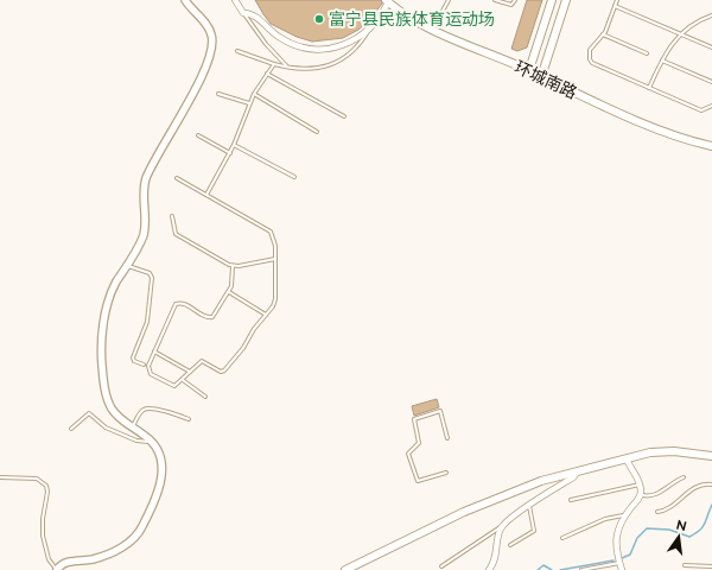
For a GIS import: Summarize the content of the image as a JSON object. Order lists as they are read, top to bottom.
{
  "streets": {
    "main road": ["环城南路"]
  },
  "places": ["富宁县民族体育运动场"],
  "north": "top"
}
